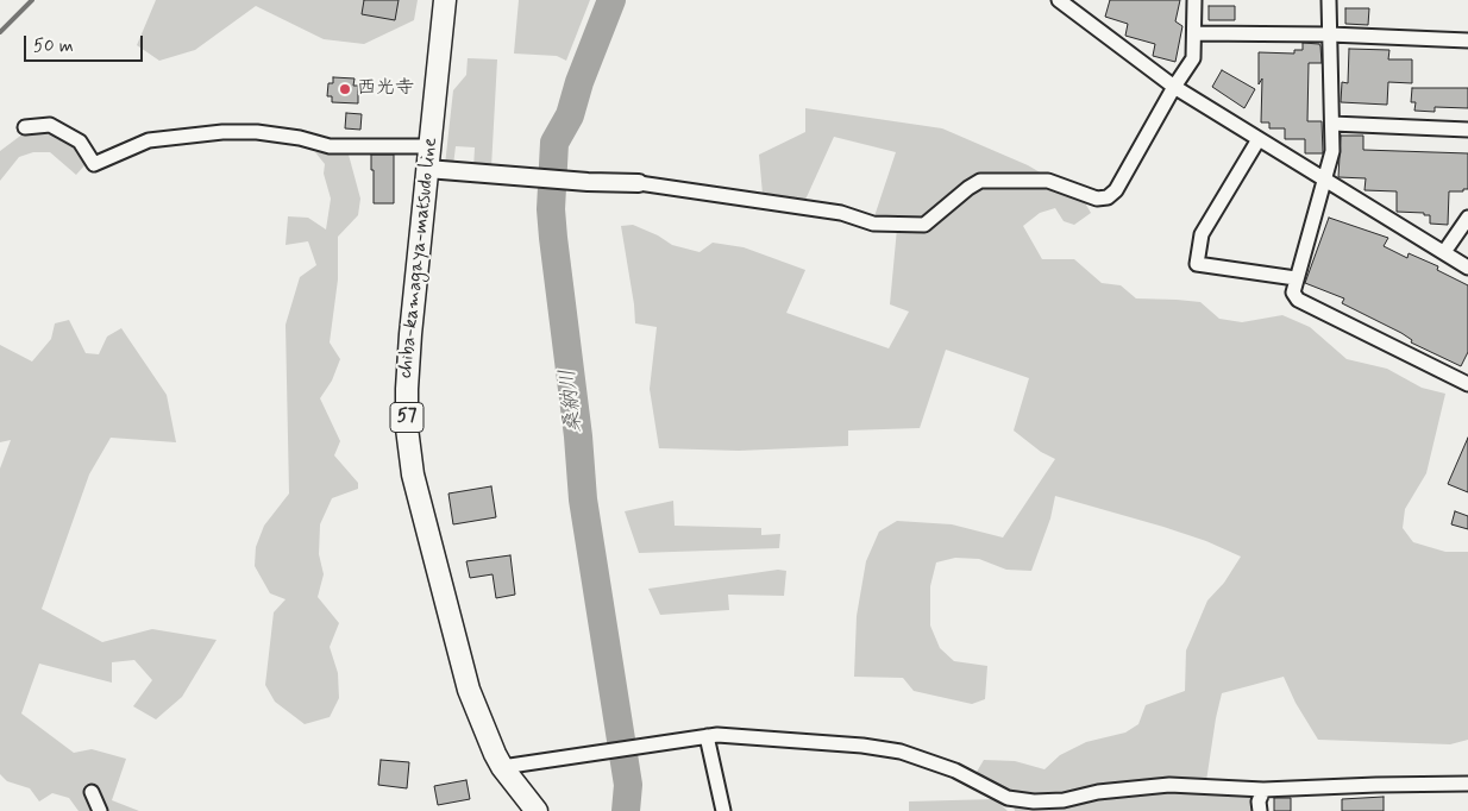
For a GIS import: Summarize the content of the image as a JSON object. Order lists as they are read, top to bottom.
{
  "streets": {
    "main road": ["chiba-kamagaya-matsudo line", "57"]
  },
  "water": ["桑納川"],
  "places": ["西光寺"],
  "scale_bar": "50 m"
}
